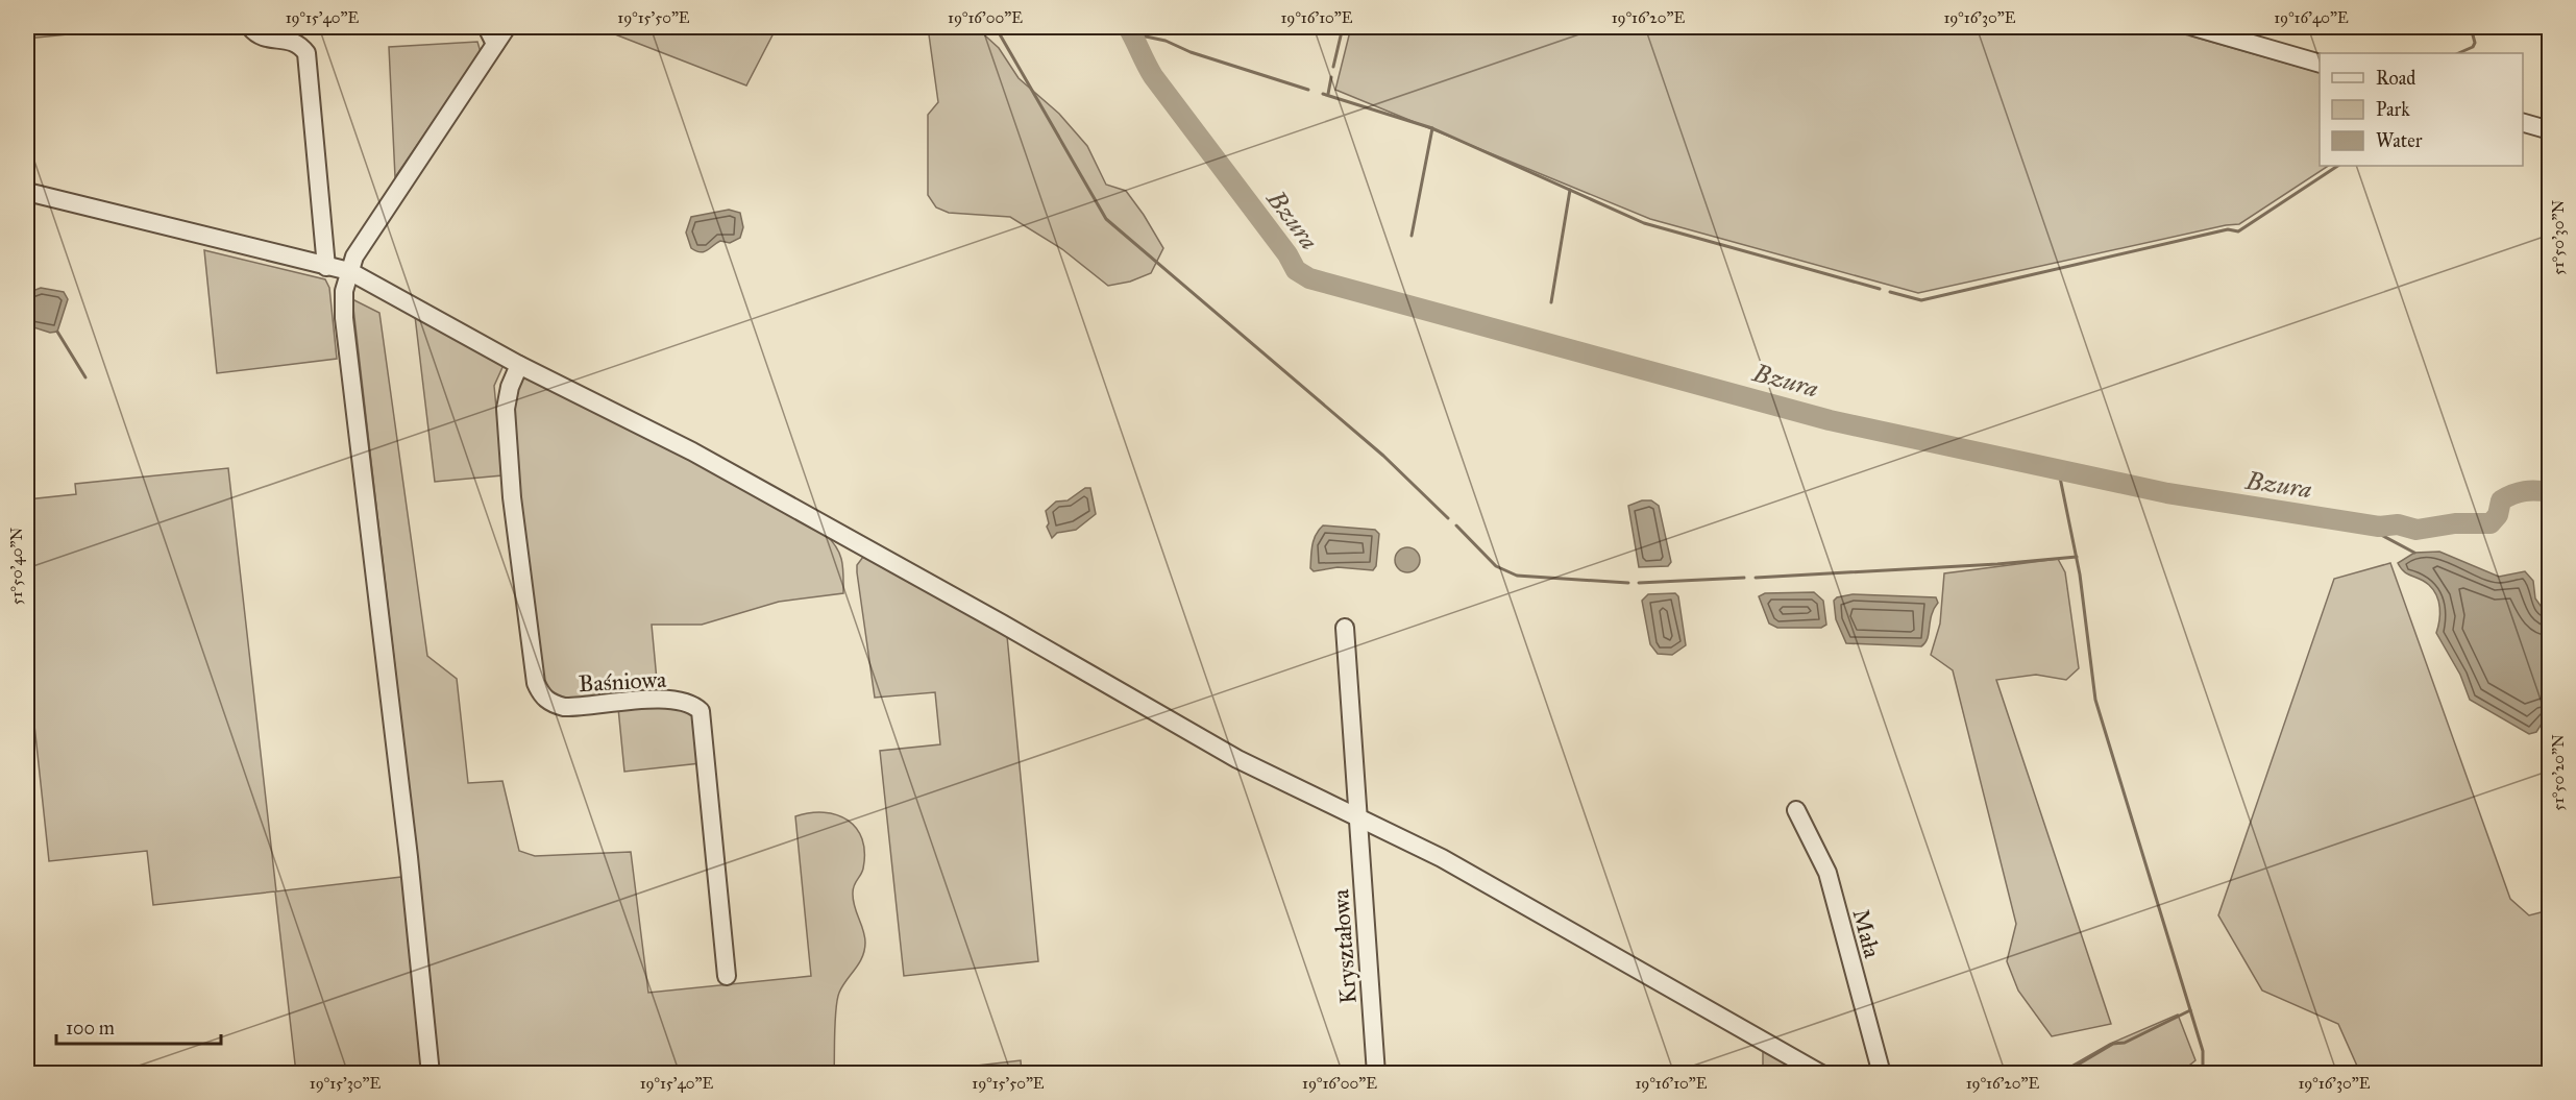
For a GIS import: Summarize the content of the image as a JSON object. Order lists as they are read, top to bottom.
{
  "streets": {
    "street": ["Baśniowa", "Mała", "Kryształowa"]
  },
  "water": ["Bzura"],
  "legend": ["Road", "Park", "Water"],
  "scale_bar": "100 m",
  "coordinates": [
    "19°15'40\"E",
    "19°15'50\"E",
    "19°16'00\"E",
    "19°16'10\"E",
    "19°16'20\"E",
    "19°16'30\"E",
    "19°16'40\"E",
    "51°50'30\"N",
    "51°50'40\"N",
    "51°50'20\"N",
    "19°15'30\"E"
  ]
}
